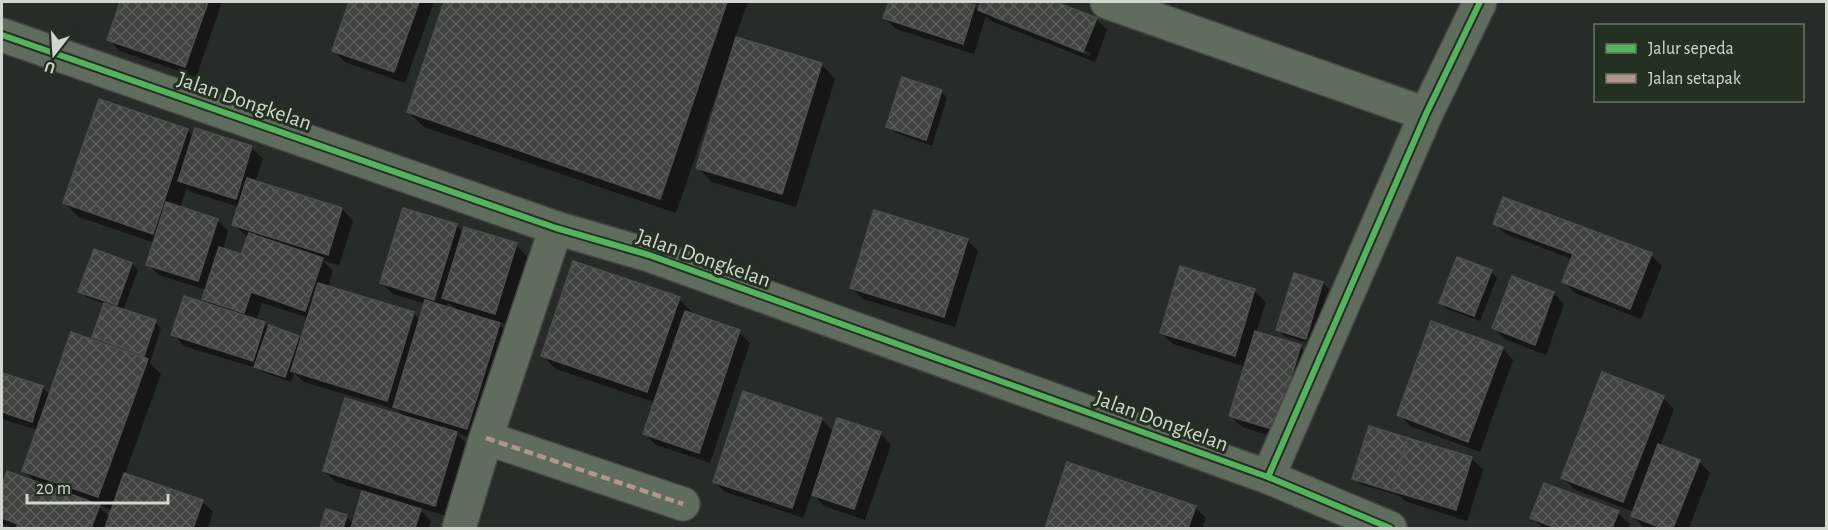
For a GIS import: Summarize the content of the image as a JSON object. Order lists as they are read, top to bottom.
{
  "streets": {
    "street": ["Jalan Dongkelan"]
  },
  "legend": ["Jalur sepeda", "Jalan setapak"],
  "scale_bar": "20 m",
  "north": "bottom"
}
